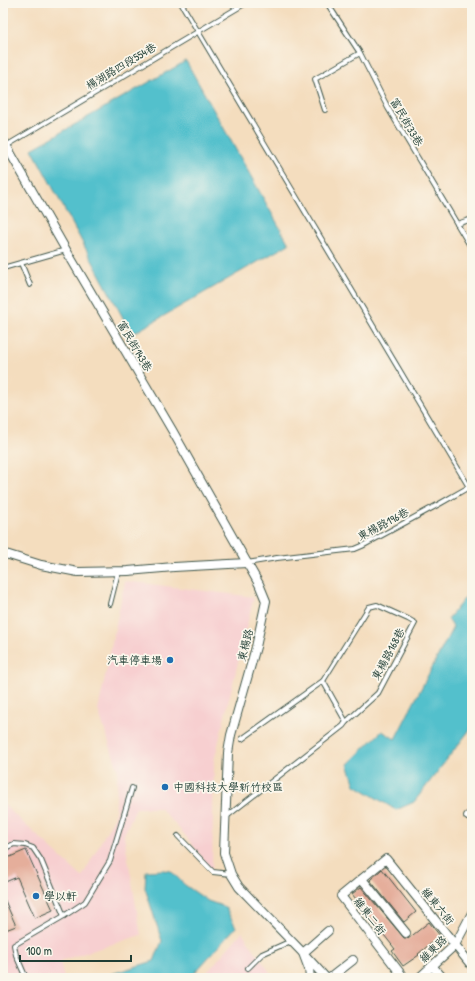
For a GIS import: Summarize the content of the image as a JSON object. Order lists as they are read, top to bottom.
{
  "streets": {
    "street": [
      "富民街143巷",
      "東楊路",
      "維東六街",
      "維東二街",
      "維東路"
    ],
    "lane": [
      "楊湖路四段554巷",
      "富民街33巷",
      "東楊路196巷",
      "東楊路168巷"
    ]
  },
  "crossings": [
    ["楊湖路四段554巷", "富民街143巷"],
    ["富民街143巷", "東楊路196巷"],
    ["富民街143巷", "東楊路"],
    ["東楊路196巷", "東楊路"],
    ["東楊路", "東楊路168巷"],
    ["維東六街", "維東二街"],
    ["維東六街", "維東路"]
  ],
  "places": ["汽車停車場", "中國科技大學新竹校區", "學以軒"],
  "scale_bar": "100 m"
}
